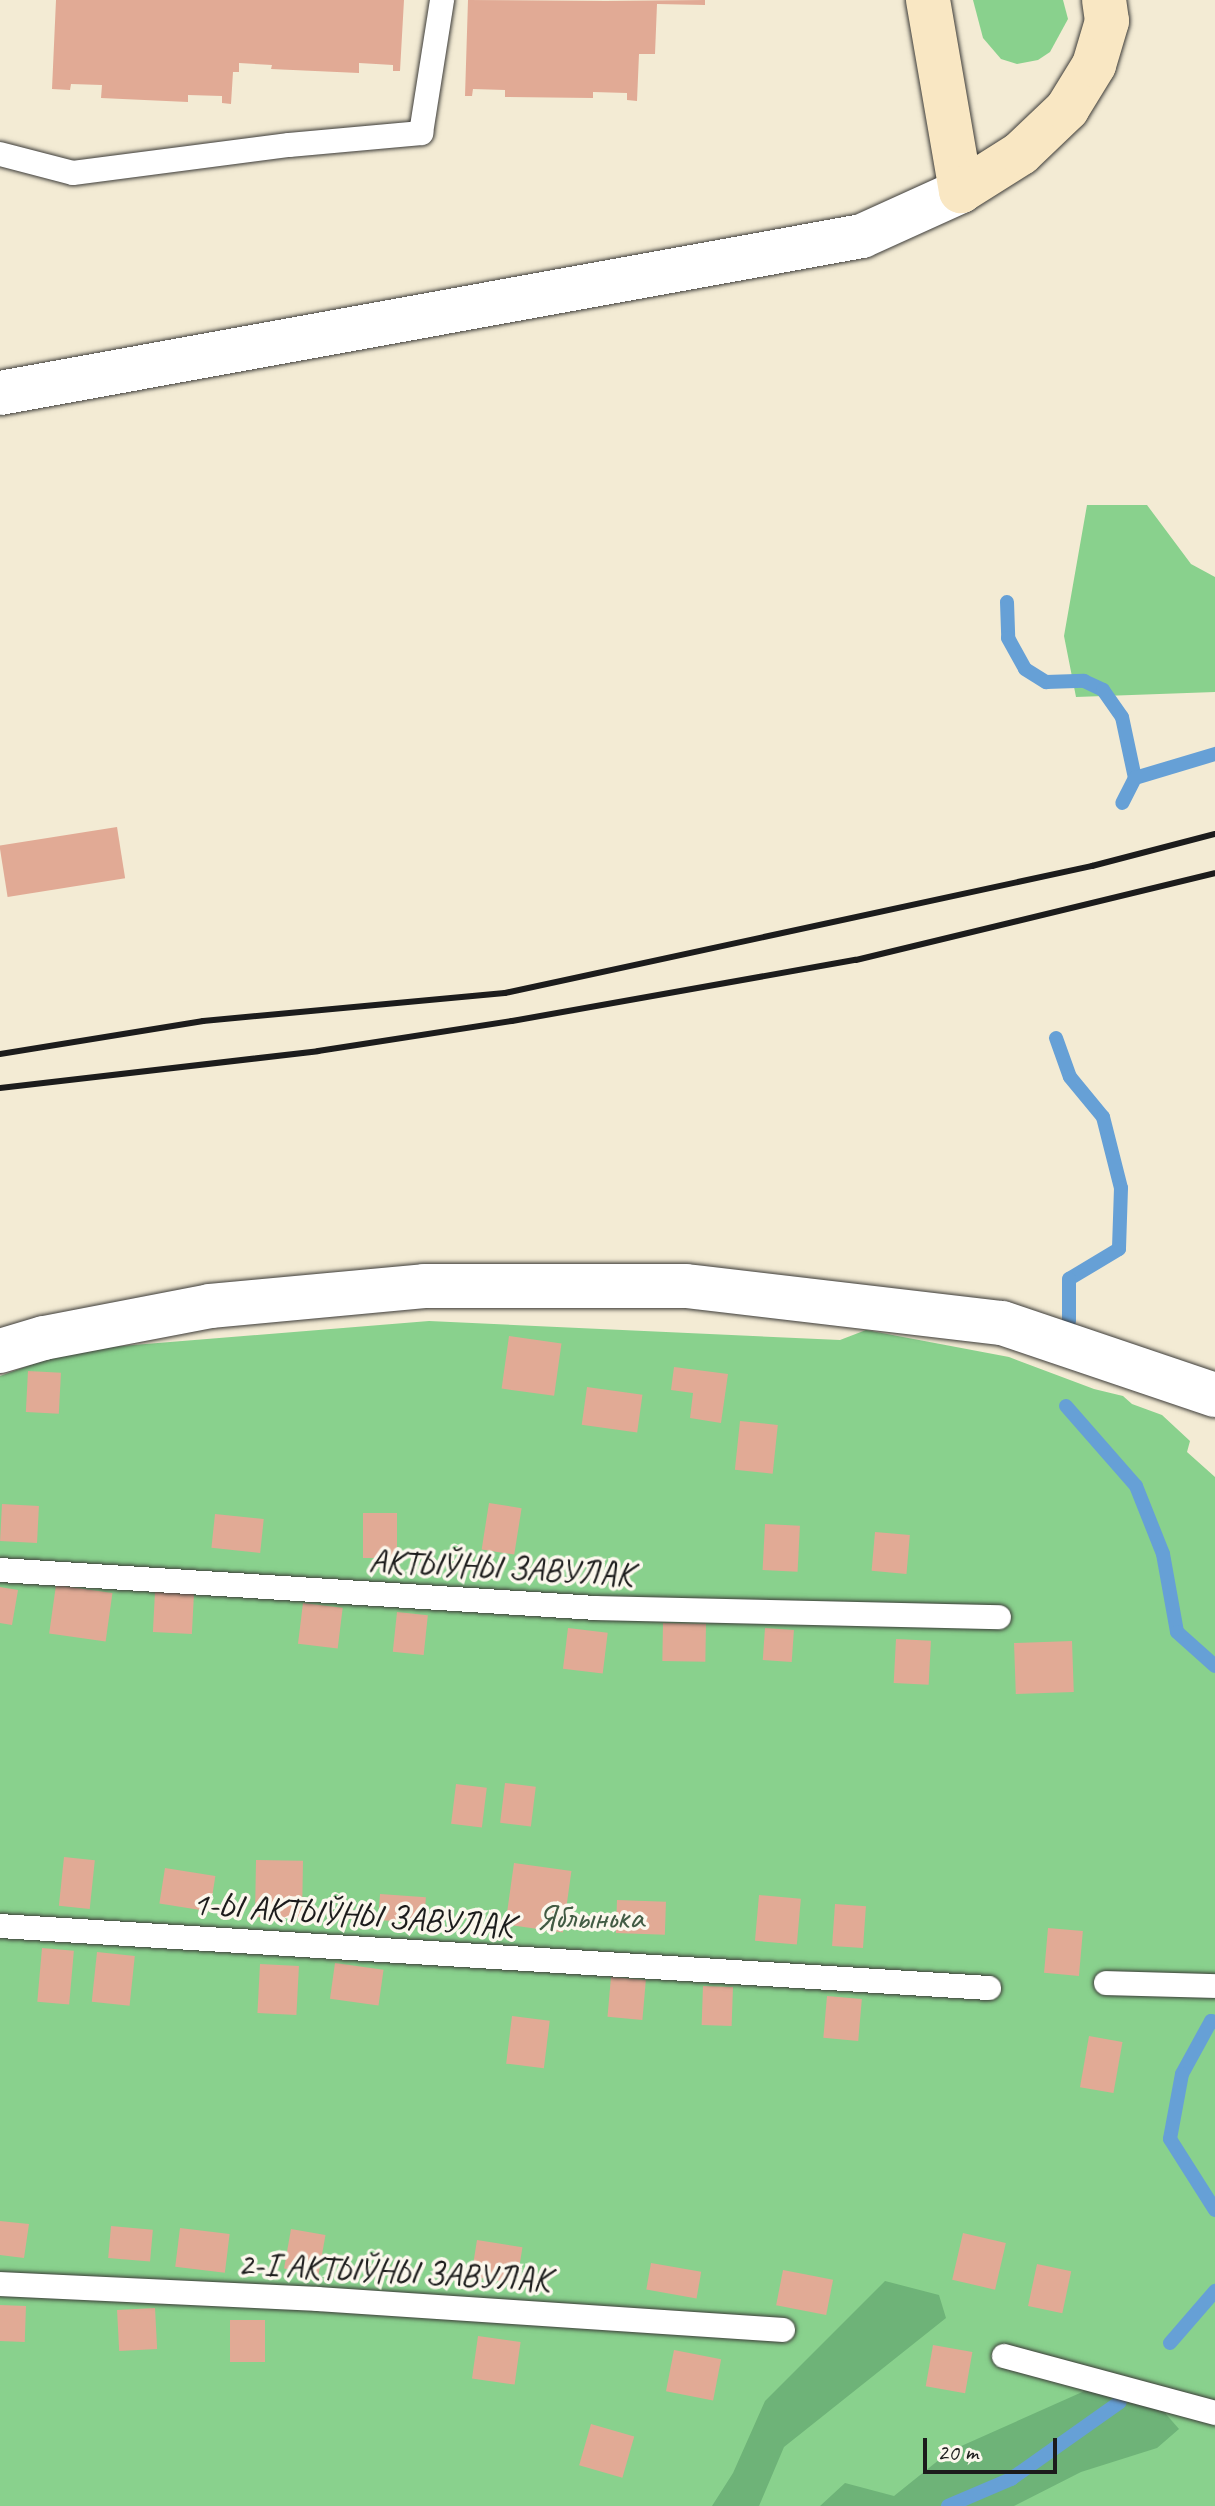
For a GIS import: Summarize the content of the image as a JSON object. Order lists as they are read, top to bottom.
{
  "streets": {
    "lane": ["АКТЫЎНЫ ЗАВУЛАК", "1-Ы АКТЫЎНЫ ЗАВУЛАК", "2-І АКТЫЎНЫ ЗАВУЛАК"]
  },
  "parks": ["Яблынька"],
  "scale_bar": "20 m"
}
